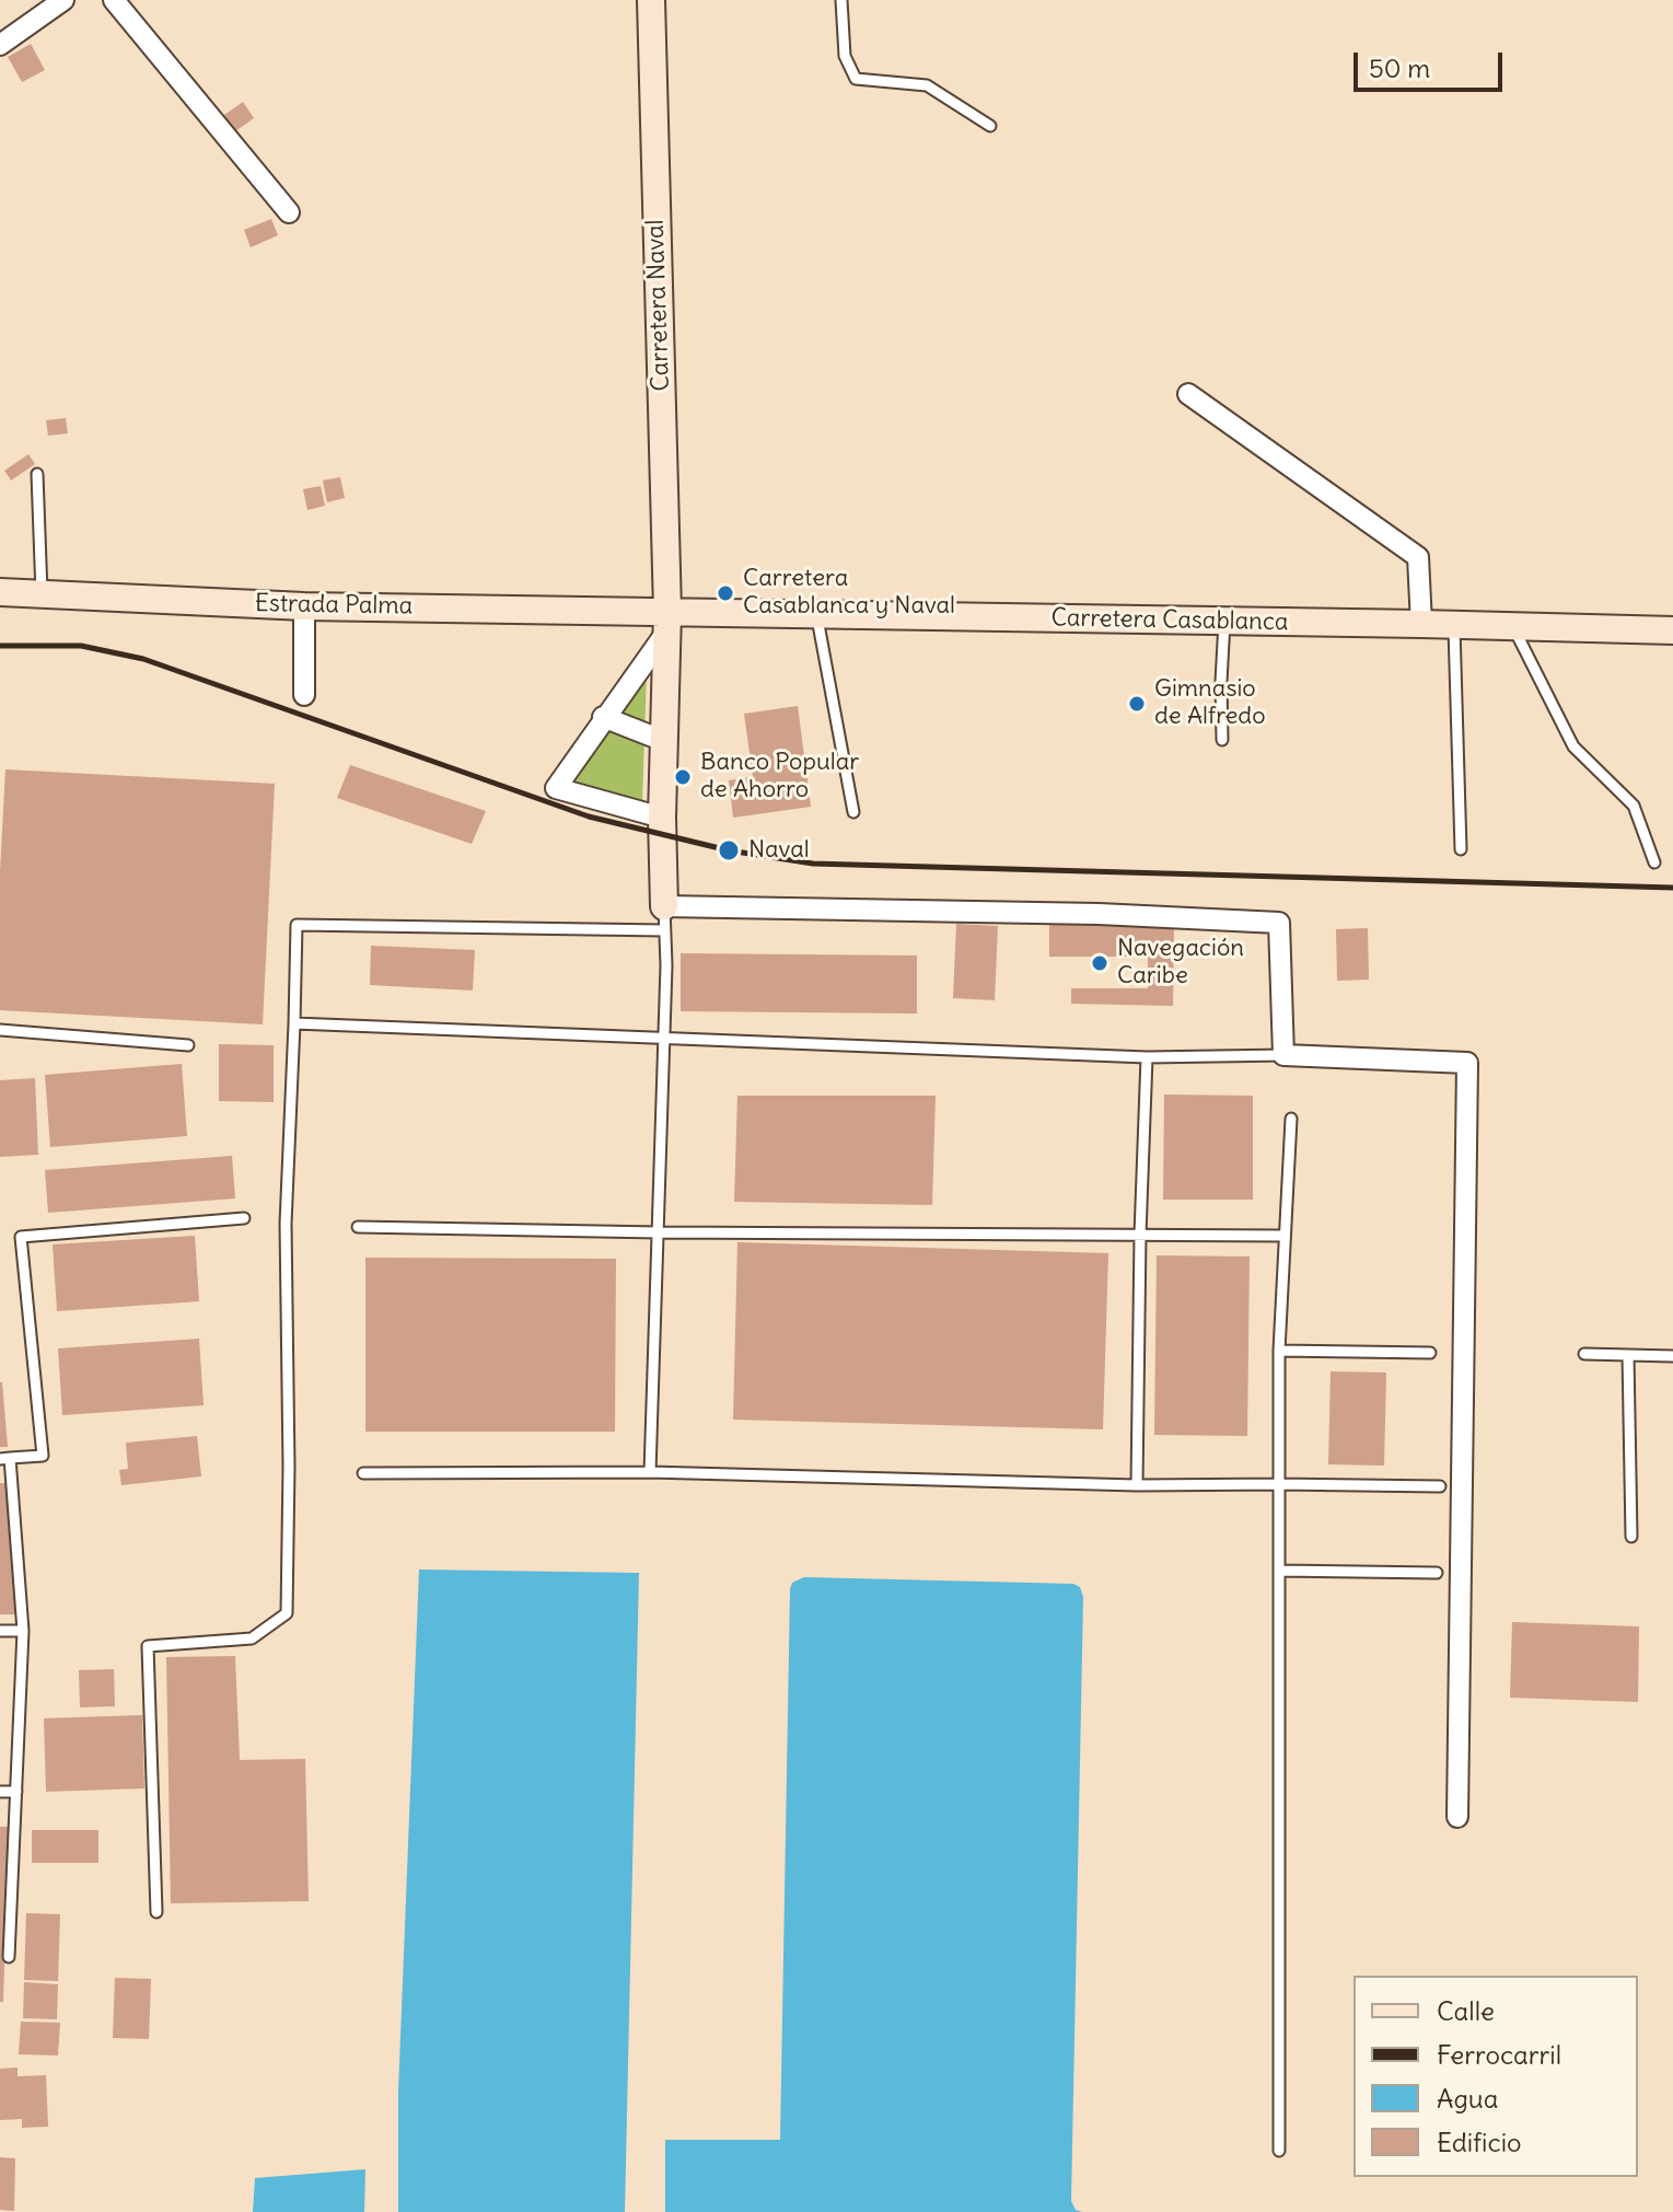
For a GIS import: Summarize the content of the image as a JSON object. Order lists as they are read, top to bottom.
{
  "streets": {
    "main road": ["Carretera Naval", "Estrada Palma", "Carretera Casablanca"]
  },
  "crossings": [
    ["Carretera Naval", "Estrada Palma"],
    ["Carretera Naval", "Carretera Casablanca"],
    ["Estrada Palma", "Carretera Casablanca"]
  ],
  "places": [
    "Carretera Casablanca y Naval",
    "Gimnasio de Alfredo",
    "Banco Popular de Ahorro",
    "Naval",
    "Navegación Caribe"
  ],
  "legend": [
    "Calle",
    "Ferrocarril",
    "Agua",
    "Edificio"
  ],
  "scale_bar": "50 m"
}
